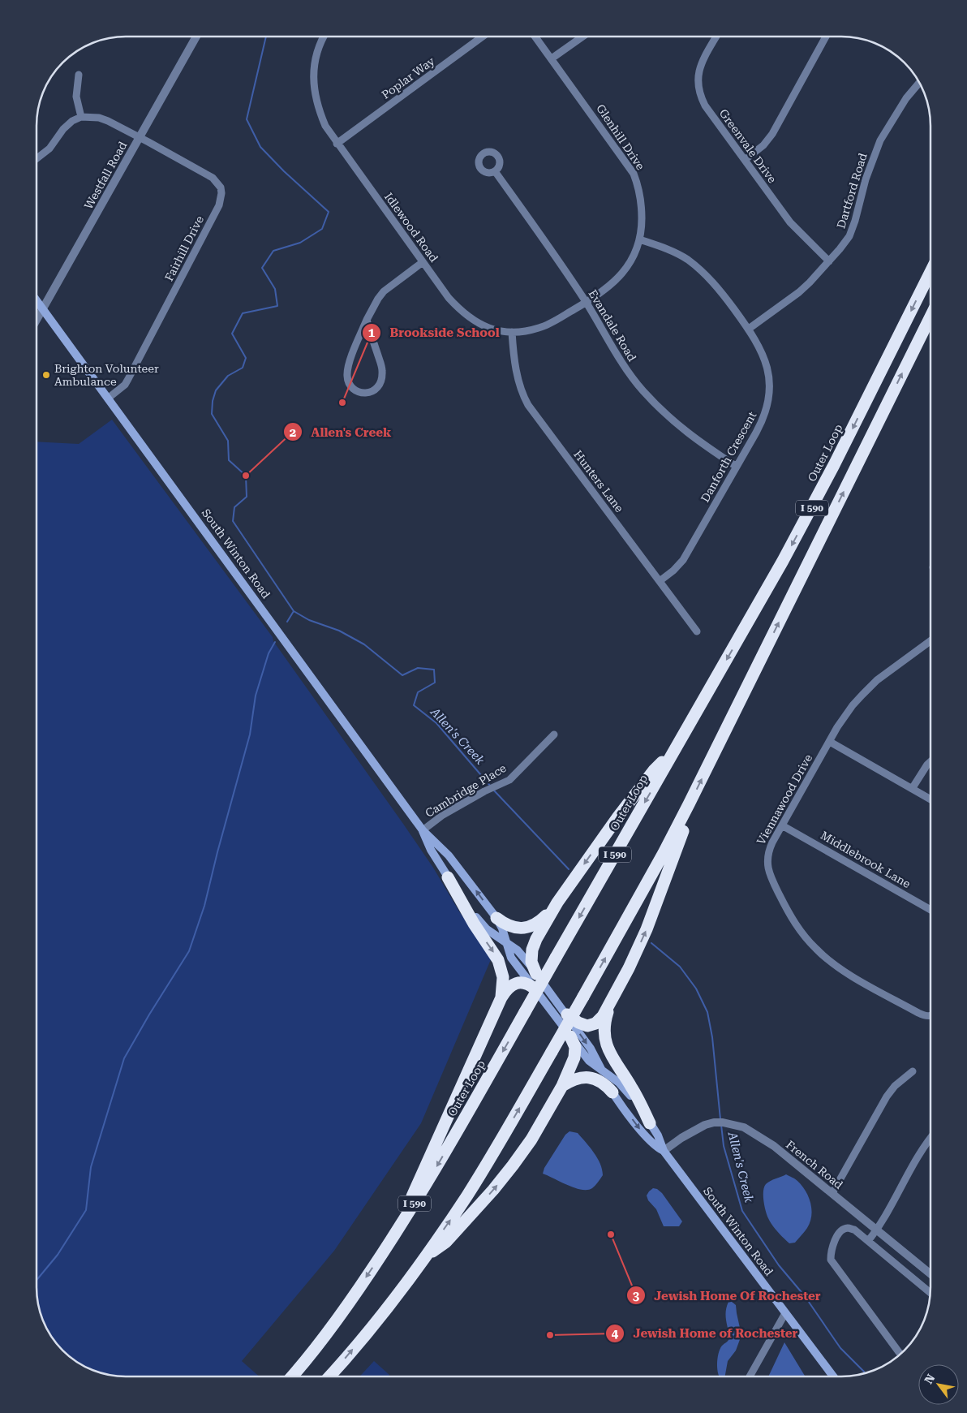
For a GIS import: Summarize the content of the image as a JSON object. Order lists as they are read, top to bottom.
{
  "streets": {
    "highway": ["Outer Loop", "I 590"],
    "main road": ["South Winton Road"],
    "street": [
      "Poplar Way",
      "Glenhill Drive",
      "Greenvale Drive",
      "Westfall Road",
      "Dartford Road",
      "Idlewood Road",
      "Fairhill Drive",
      "Evandale Road",
      "Danforth Crescent",
      "Hunters Lane",
      "Cambridge Place",
      "Viennawood Drive",
      "Middlebrook Lane",
      "French Road"
    ]
  },
  "crossings": [
    ["Poplar Way", "Idlewood Road"],
    ["Glenhill Drive", "Idlewood Road"],
    ["Glenhill Drive", "Evandale Road"],
    ["Glenhill Drive", "Danforth Crescent"],
    ["Greenvale Drive", "Dartford Road"],
    ["Westfall Road", "Fairhill Drive"],
    ["Westfall Road", "South Winton Road"],
    ["Dartford Road", "Danforth Crescent"],
    ["Idlewood Road", "Evandale Road"],
    ["Idlewood Road", "Hunters Lane"],
    ["Fairhill Drive", "South Winton Road"],
    ["Evandale Road", "Danforth Crescent"],
    ["Danforth Crescent", "Hunters Lane"],
    ["South Winton Road", "Cambridge Place"],
    ["South Winton Road", "French Road"],
    ["Viennawood Drive", "Middlebrook Lane"]
  ],
  "water": ["Allen's Creek"],
  "places": [
    "Brighton Volunteer Ambulance",
    "Brookside School",
    "Allen's Creek",
    "Jewish Home Of Rochester",
    "Jewish Home of Rochester"
  ],
  "north": "top left"
}
